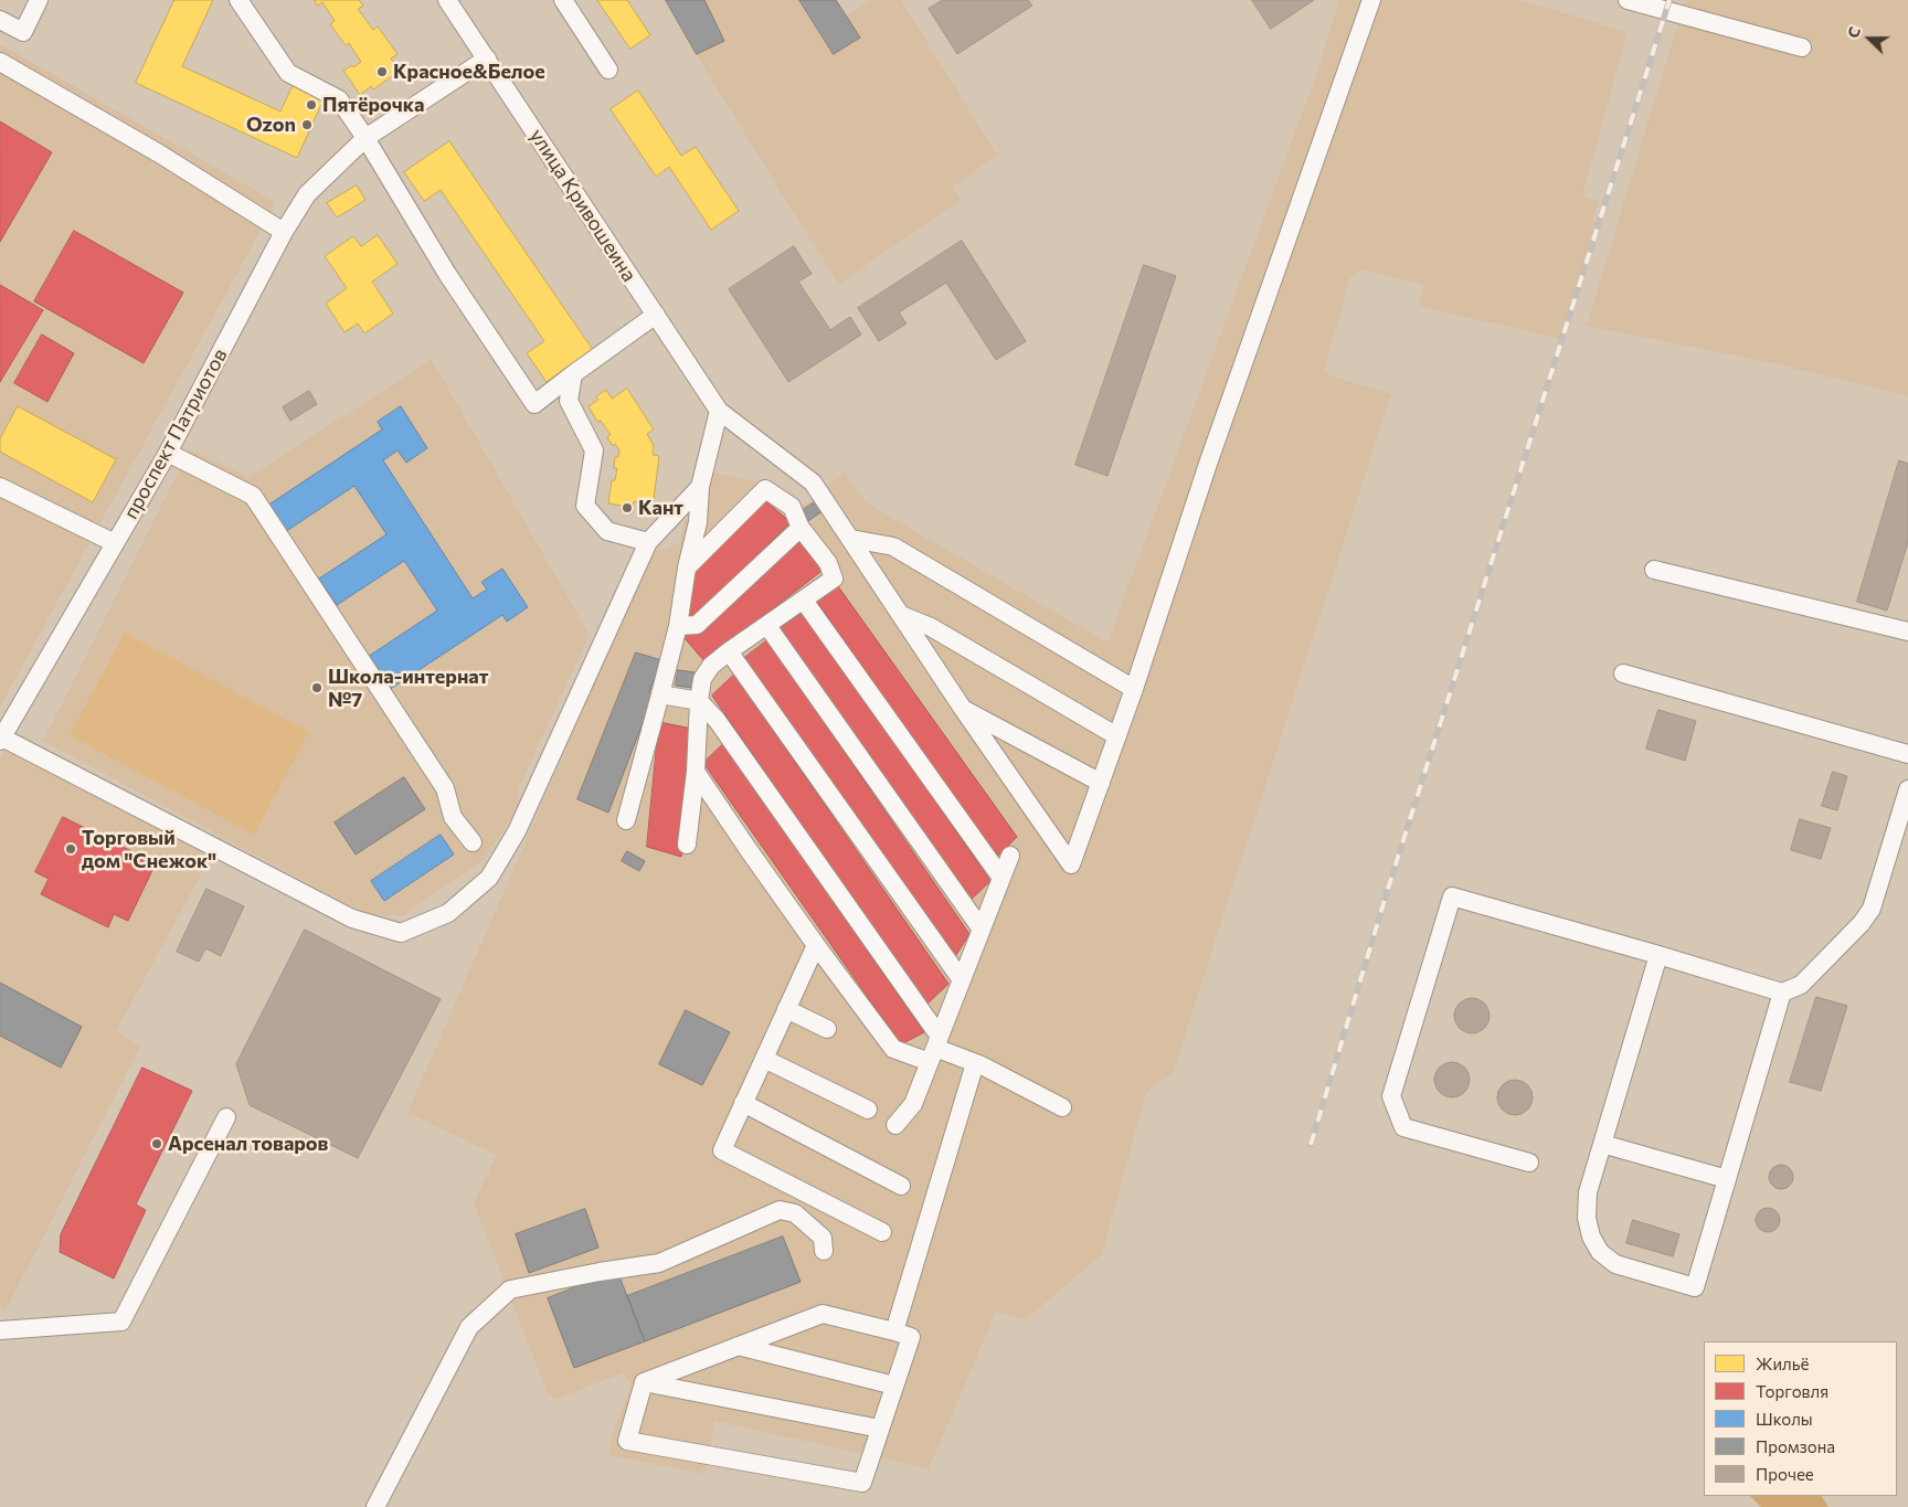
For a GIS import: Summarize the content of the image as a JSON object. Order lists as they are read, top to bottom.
{
  "streets": {
    "street": ["улица Кривошеина", "проспект Патриотов"]
  },
  "crossings": [
    ["улица Кривошеина", "проспект Патриотов"]
  ],
  "places": [
    "Красное&Белое",
    "Пятёрочка",
    "Ozon",
    "Кант",
    "Школа-интернат №7",
    "Торговый дом \"Снежок\"",
    "Арсенал товаров"
  ],
  "legend": [
    "Жильё",
    "Торговля",
    "Школы",
    "Промзона",
    "Прочее"
  ],
  "north": "left"
}
